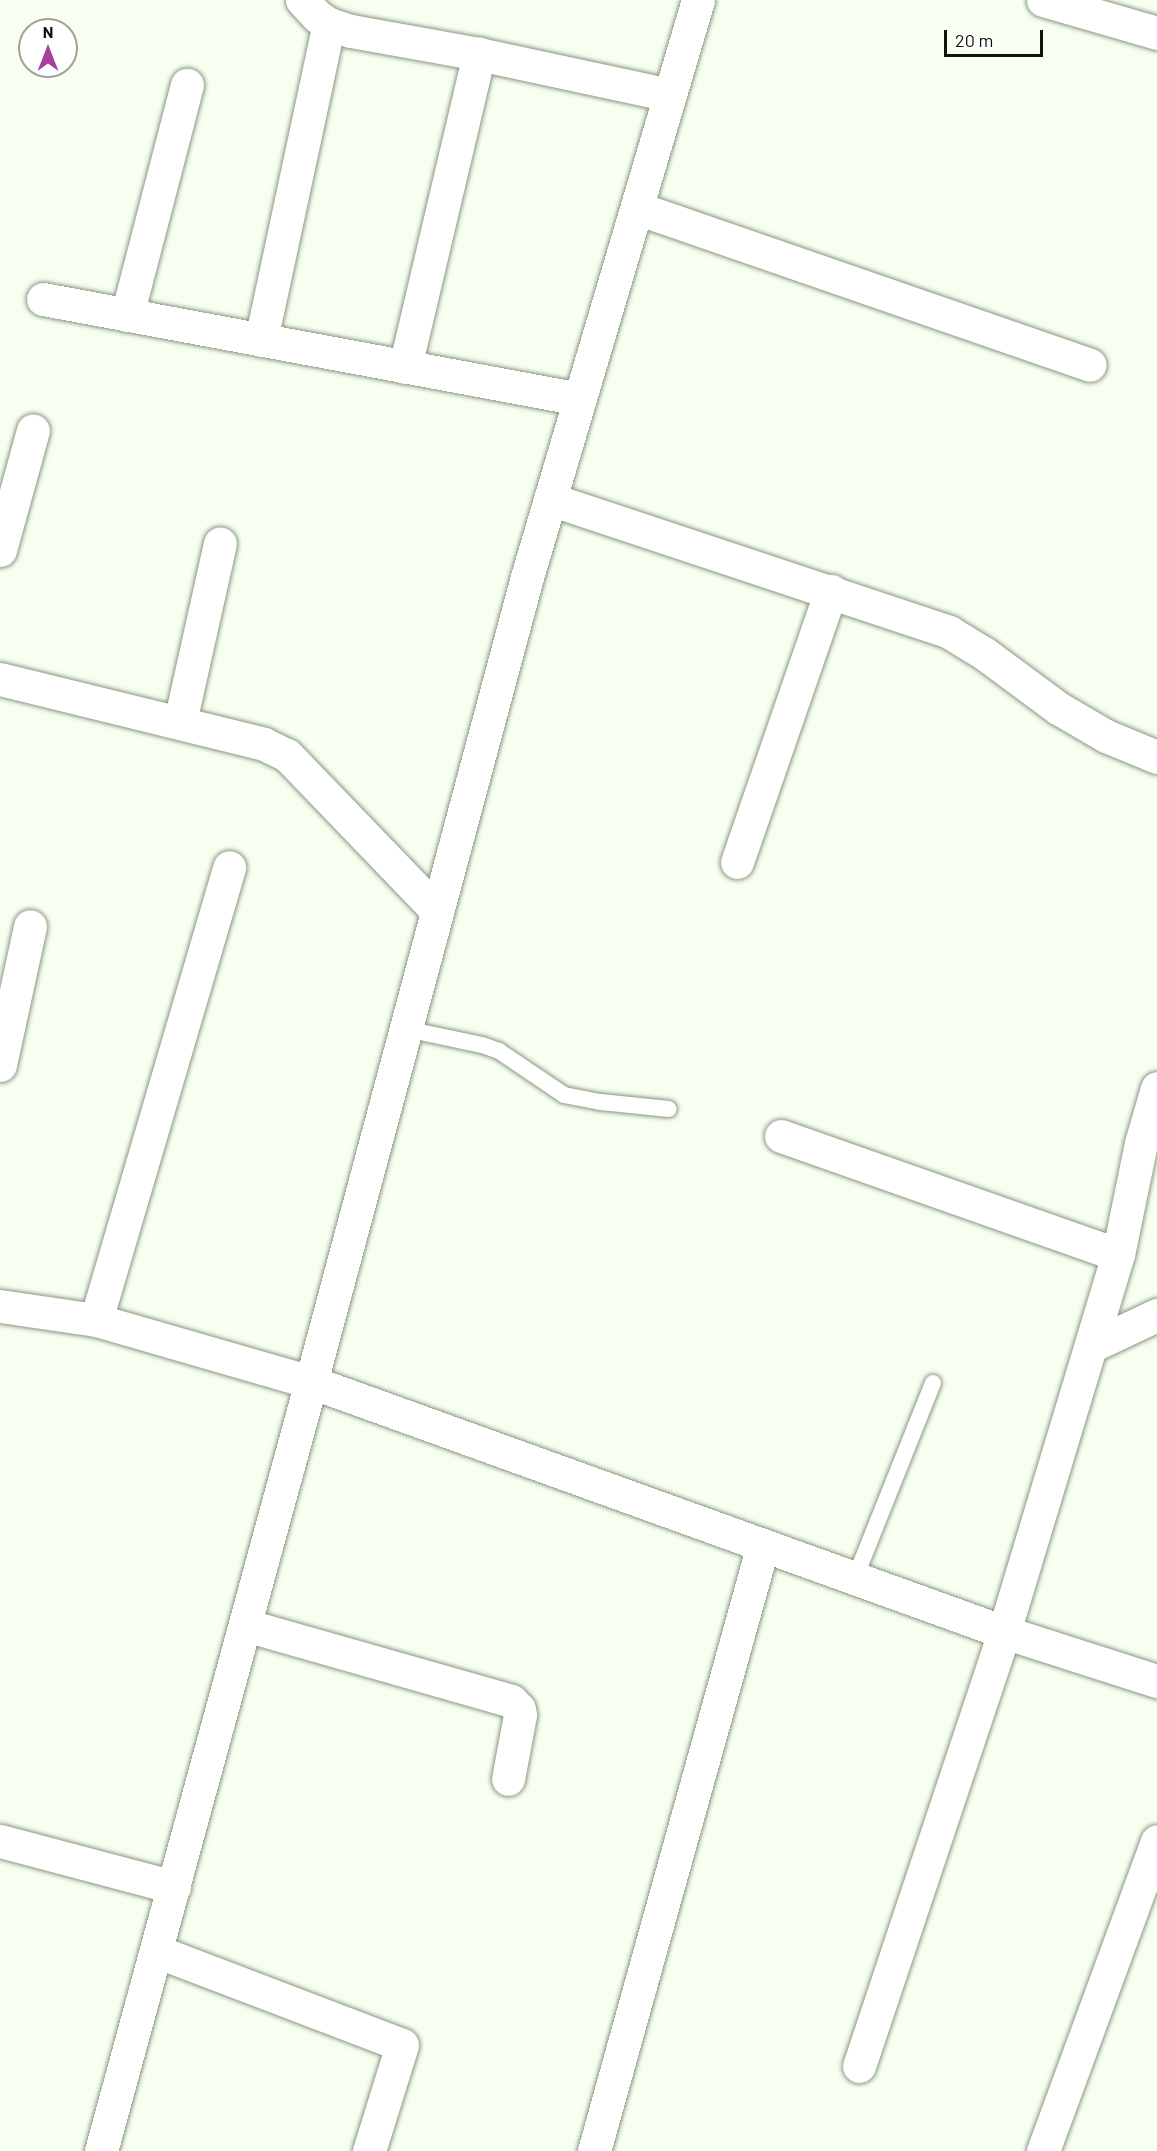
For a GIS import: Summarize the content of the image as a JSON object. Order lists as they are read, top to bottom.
{
  "scale_bar": "20 m",
  "north": "top"
}
